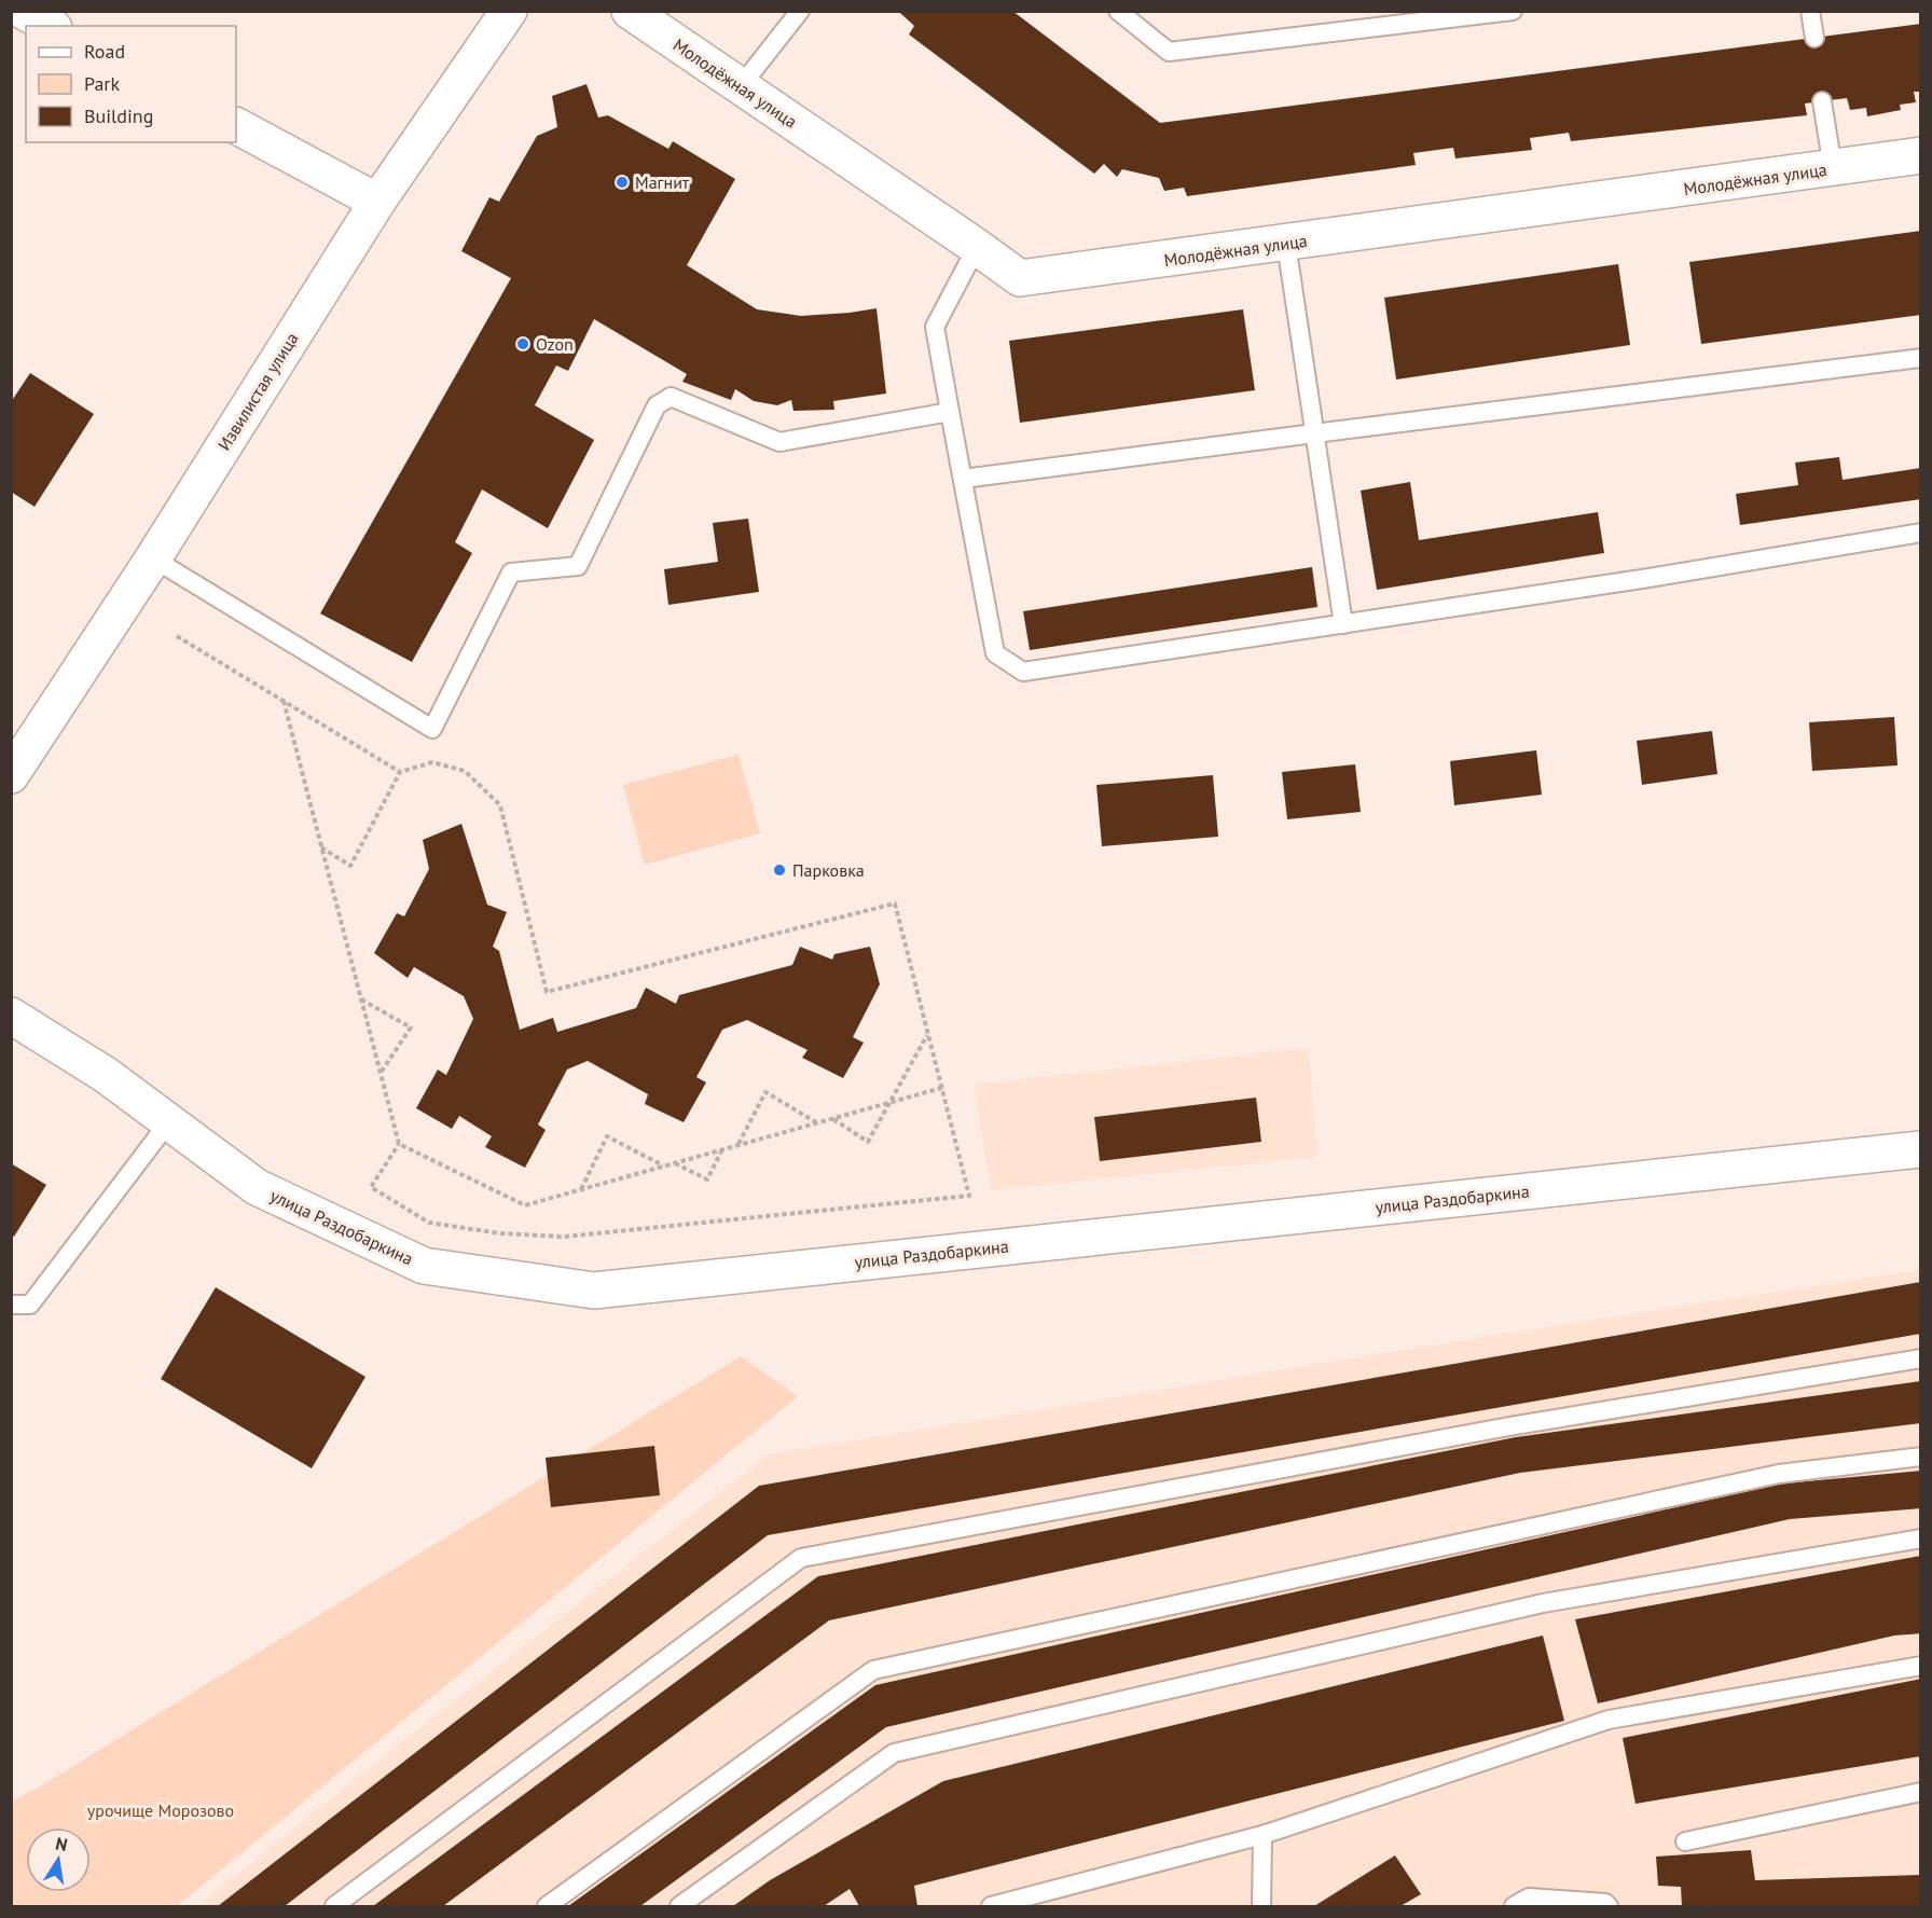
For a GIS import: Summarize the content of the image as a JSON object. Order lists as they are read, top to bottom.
{
  "streets": {
    "street": ["Молодёжная улица", "Извилистая улица", "улица Раздобаркина"]
  },
  "parks": ["урочище Морозово"],
  "places": ["Магнит", "Ozon", "Парковка"],
  "legend": ["Road", "Park", "Building"],
  "north": "top"
}
